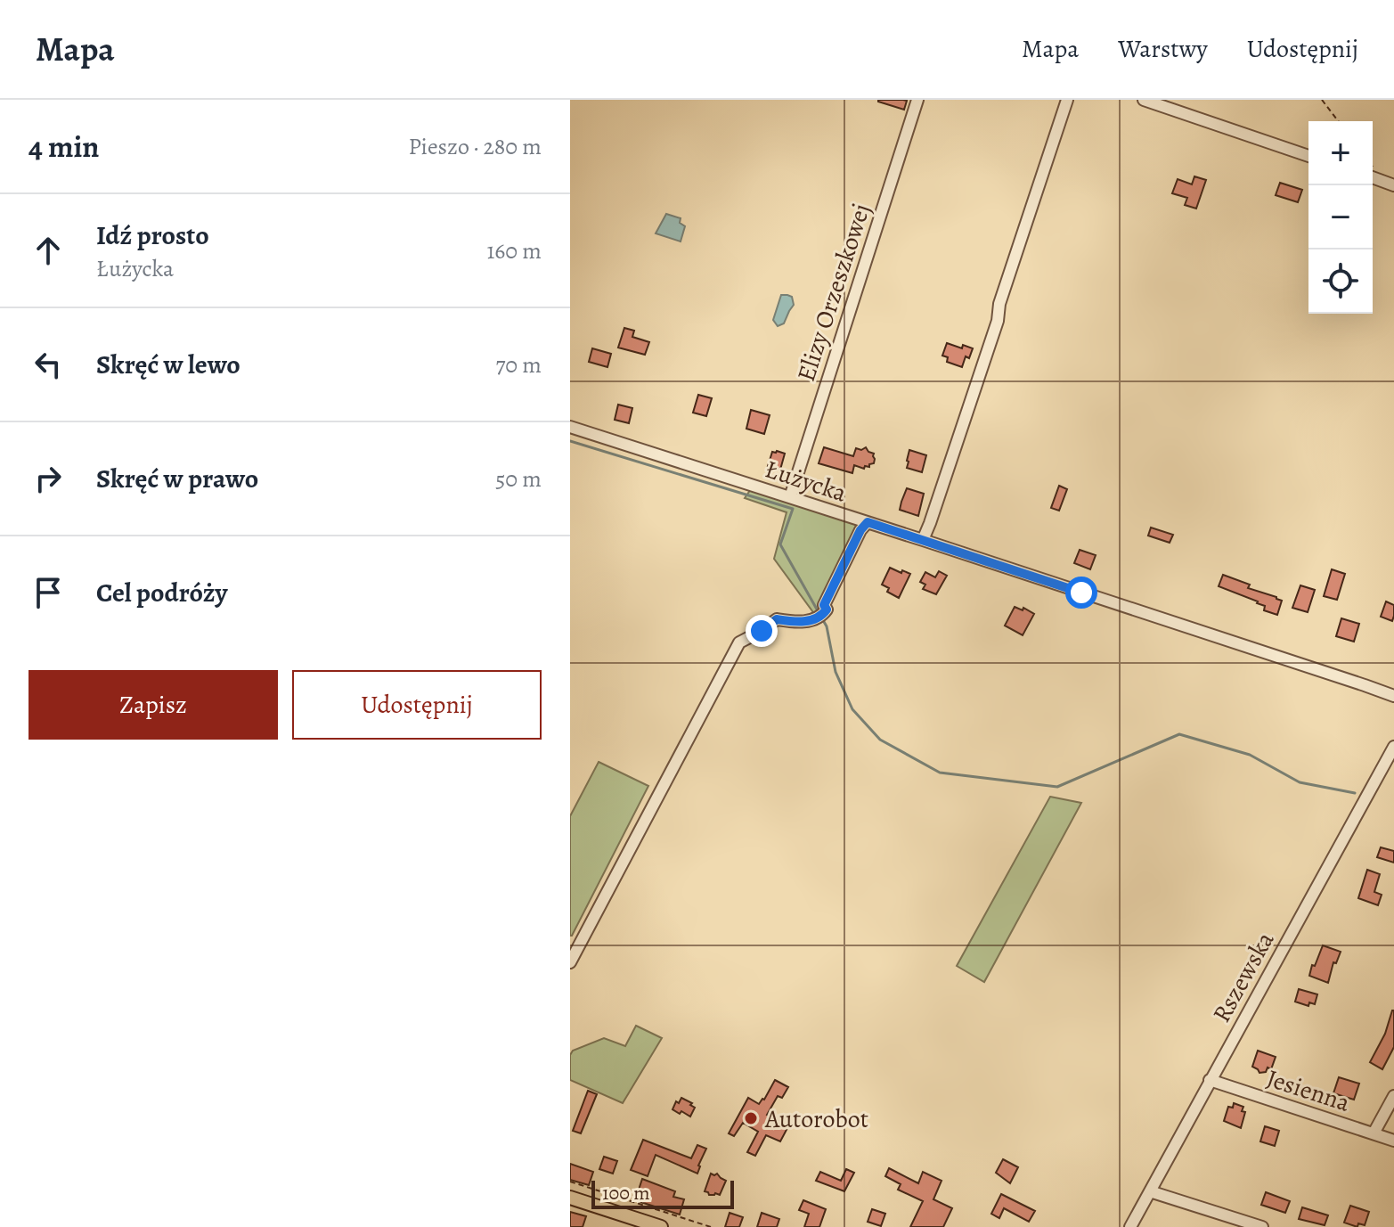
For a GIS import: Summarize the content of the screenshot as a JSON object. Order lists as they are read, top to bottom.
{
  "streets": {
    "street": [
      "Elizy Orzeszkowej",
      "Łużycka",
      "Rszewska",
      "Jesienna"
    ]
  },
  "crossings": [
    ["Elizy Orzeszkowej", "Łużycka"],
    ["Rszewska", "Jesienna"]
  ],
  "places": ["Autorobot"],
  "scale_bar": "100 m",
  "page": {
    "header": "Mapa",
    "nav": ["Mapa", "Warstwy", "Udostępnij"],
    "heading": ["4 min", "Pieszo · 280 m"],
    "map_buttons": ["+", "−"],
    "list": [
      ["Idź prosto", "Łużycka", "160 m"],
      ["Skręć w lewo", "70 m"],
      ["Skręć w prawo", "50 m"],
      "Cel podróży"
    ],
    "buttons": ["Zapisz", "Udostępnij"],
    "scale": "100 m"
  }
}
